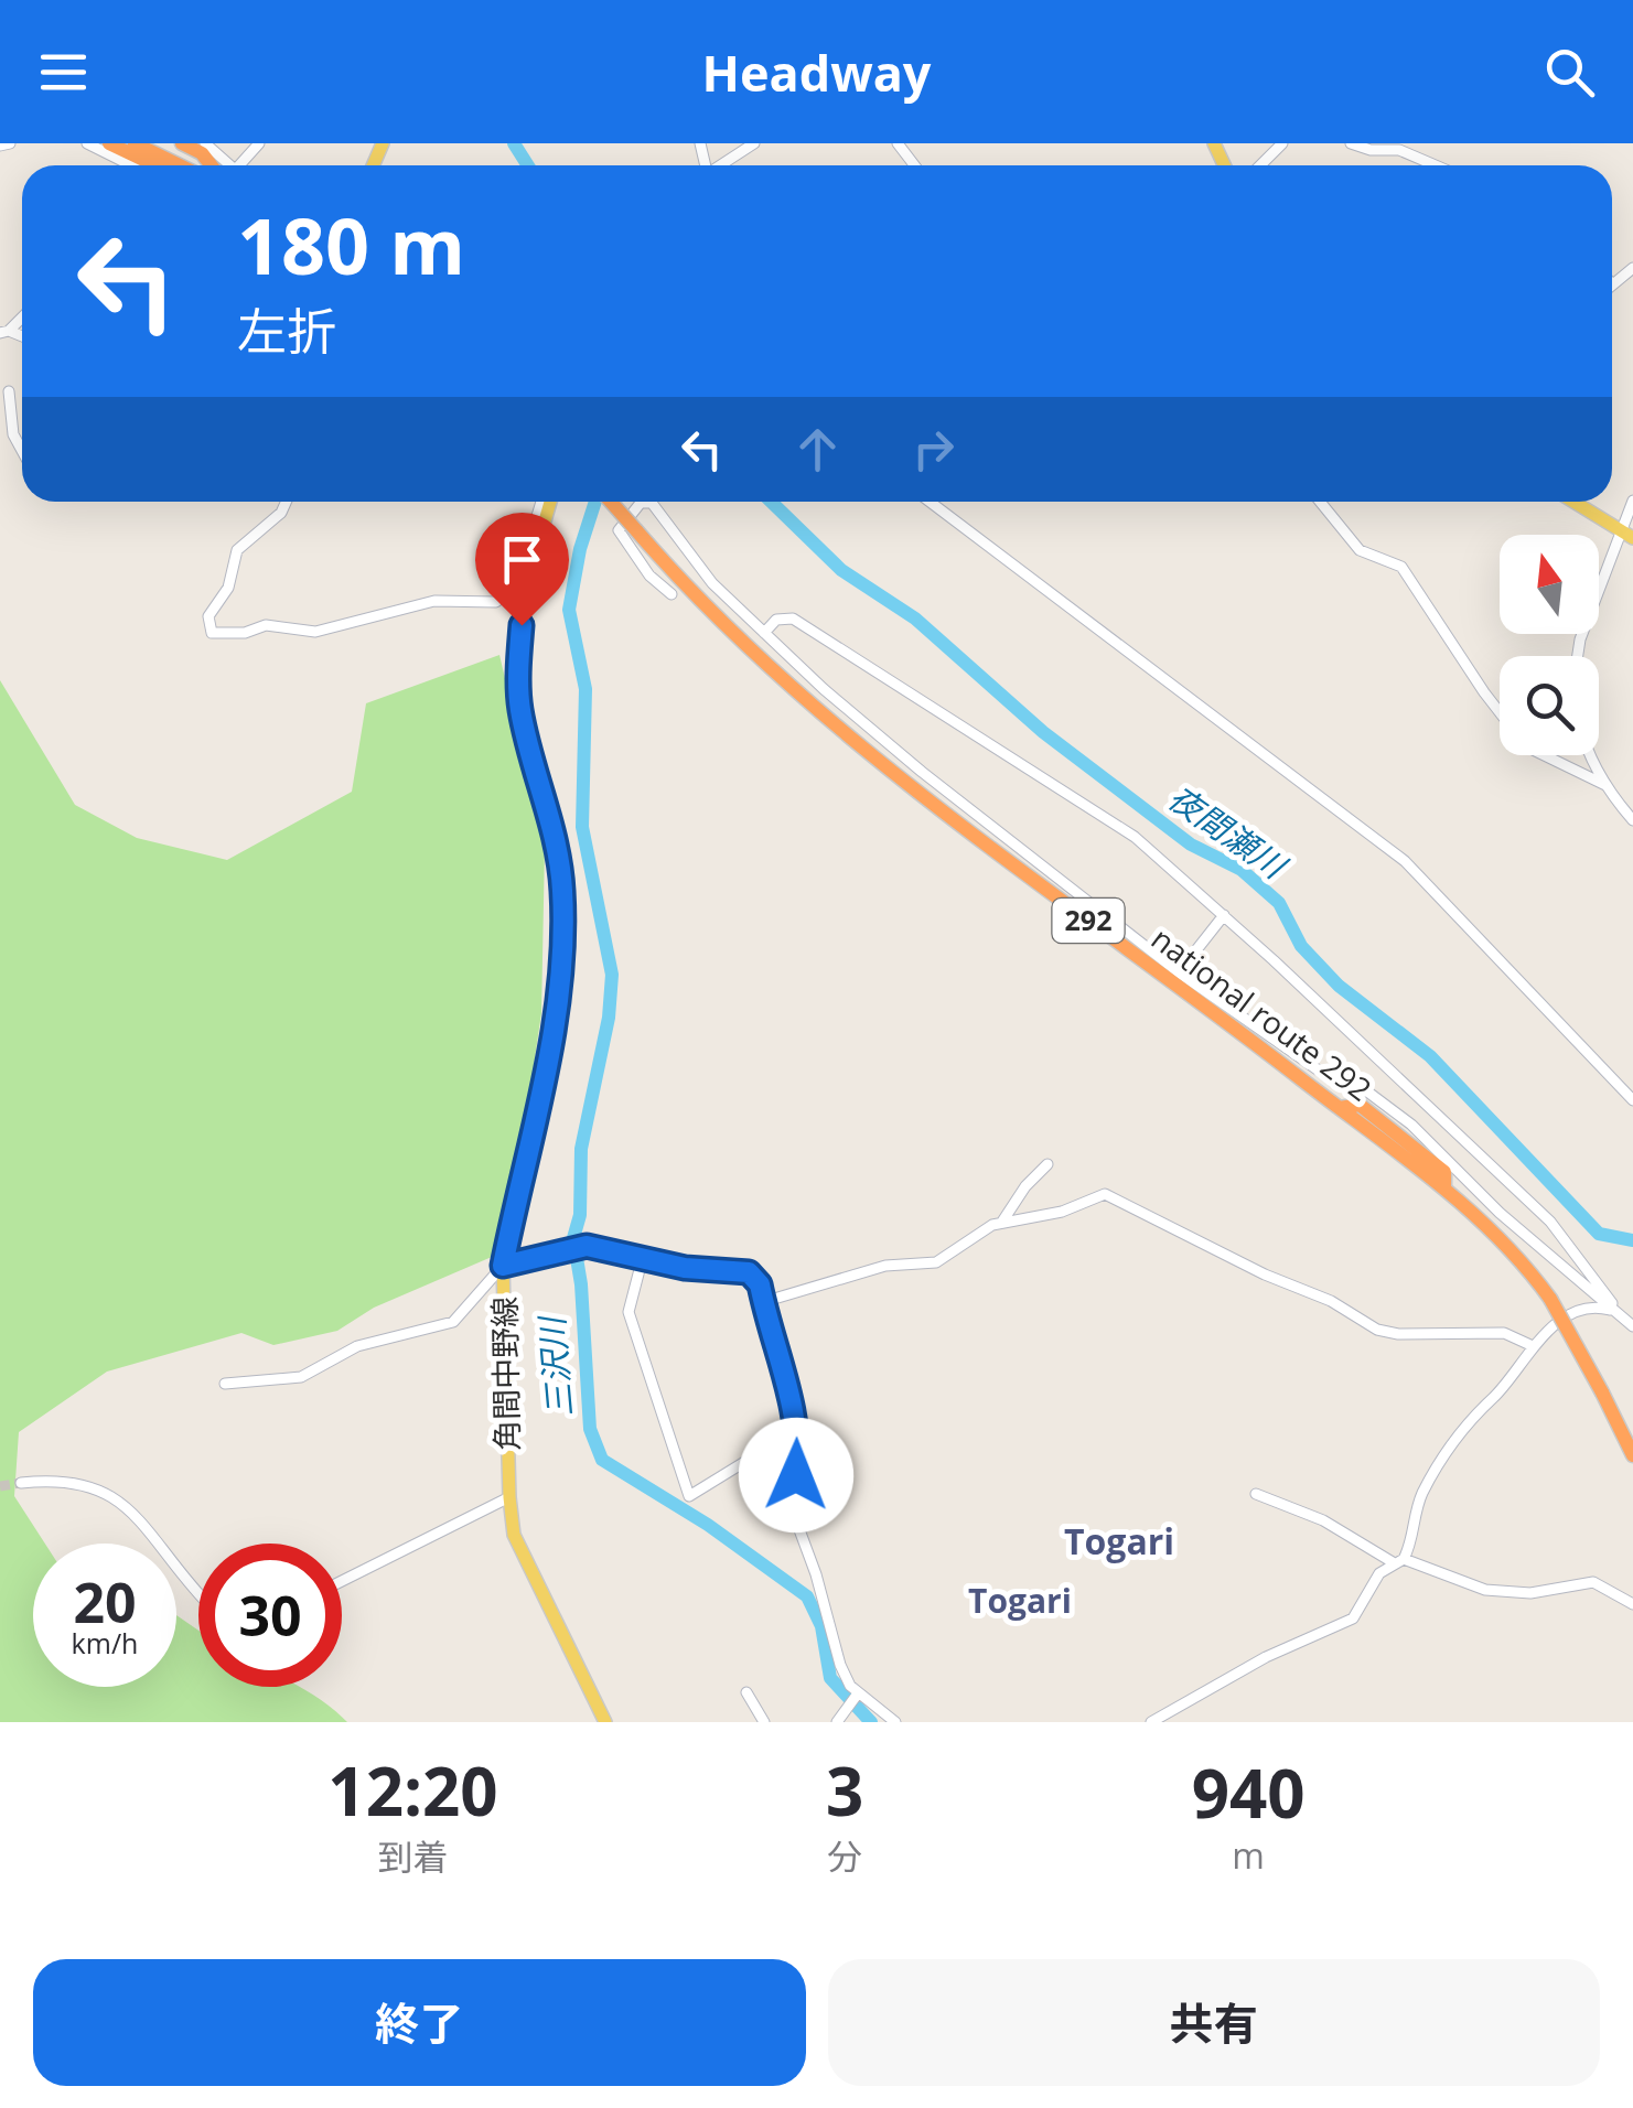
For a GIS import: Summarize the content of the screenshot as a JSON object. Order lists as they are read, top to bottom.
{
  "streets": {
    "highway": ["292", "national route 292"],
    "main road": ["角間中野線"]
  },
  "districts": ["Togari", "Togari"],
  "water": ["夜間瀬川", "三沢川"],
  "north": "top",
  "page": {
    "header": "Headway",
    "turn": ["180 m", "左折"],
    "speed": "20 km/h",
    "limit": "30",
    "eta": [
      "12:20",
      "到着",
      "3",
      "分",
      "940",
      "m"
    ],
    "buttons": ["終了", "共有"]
  }
}
